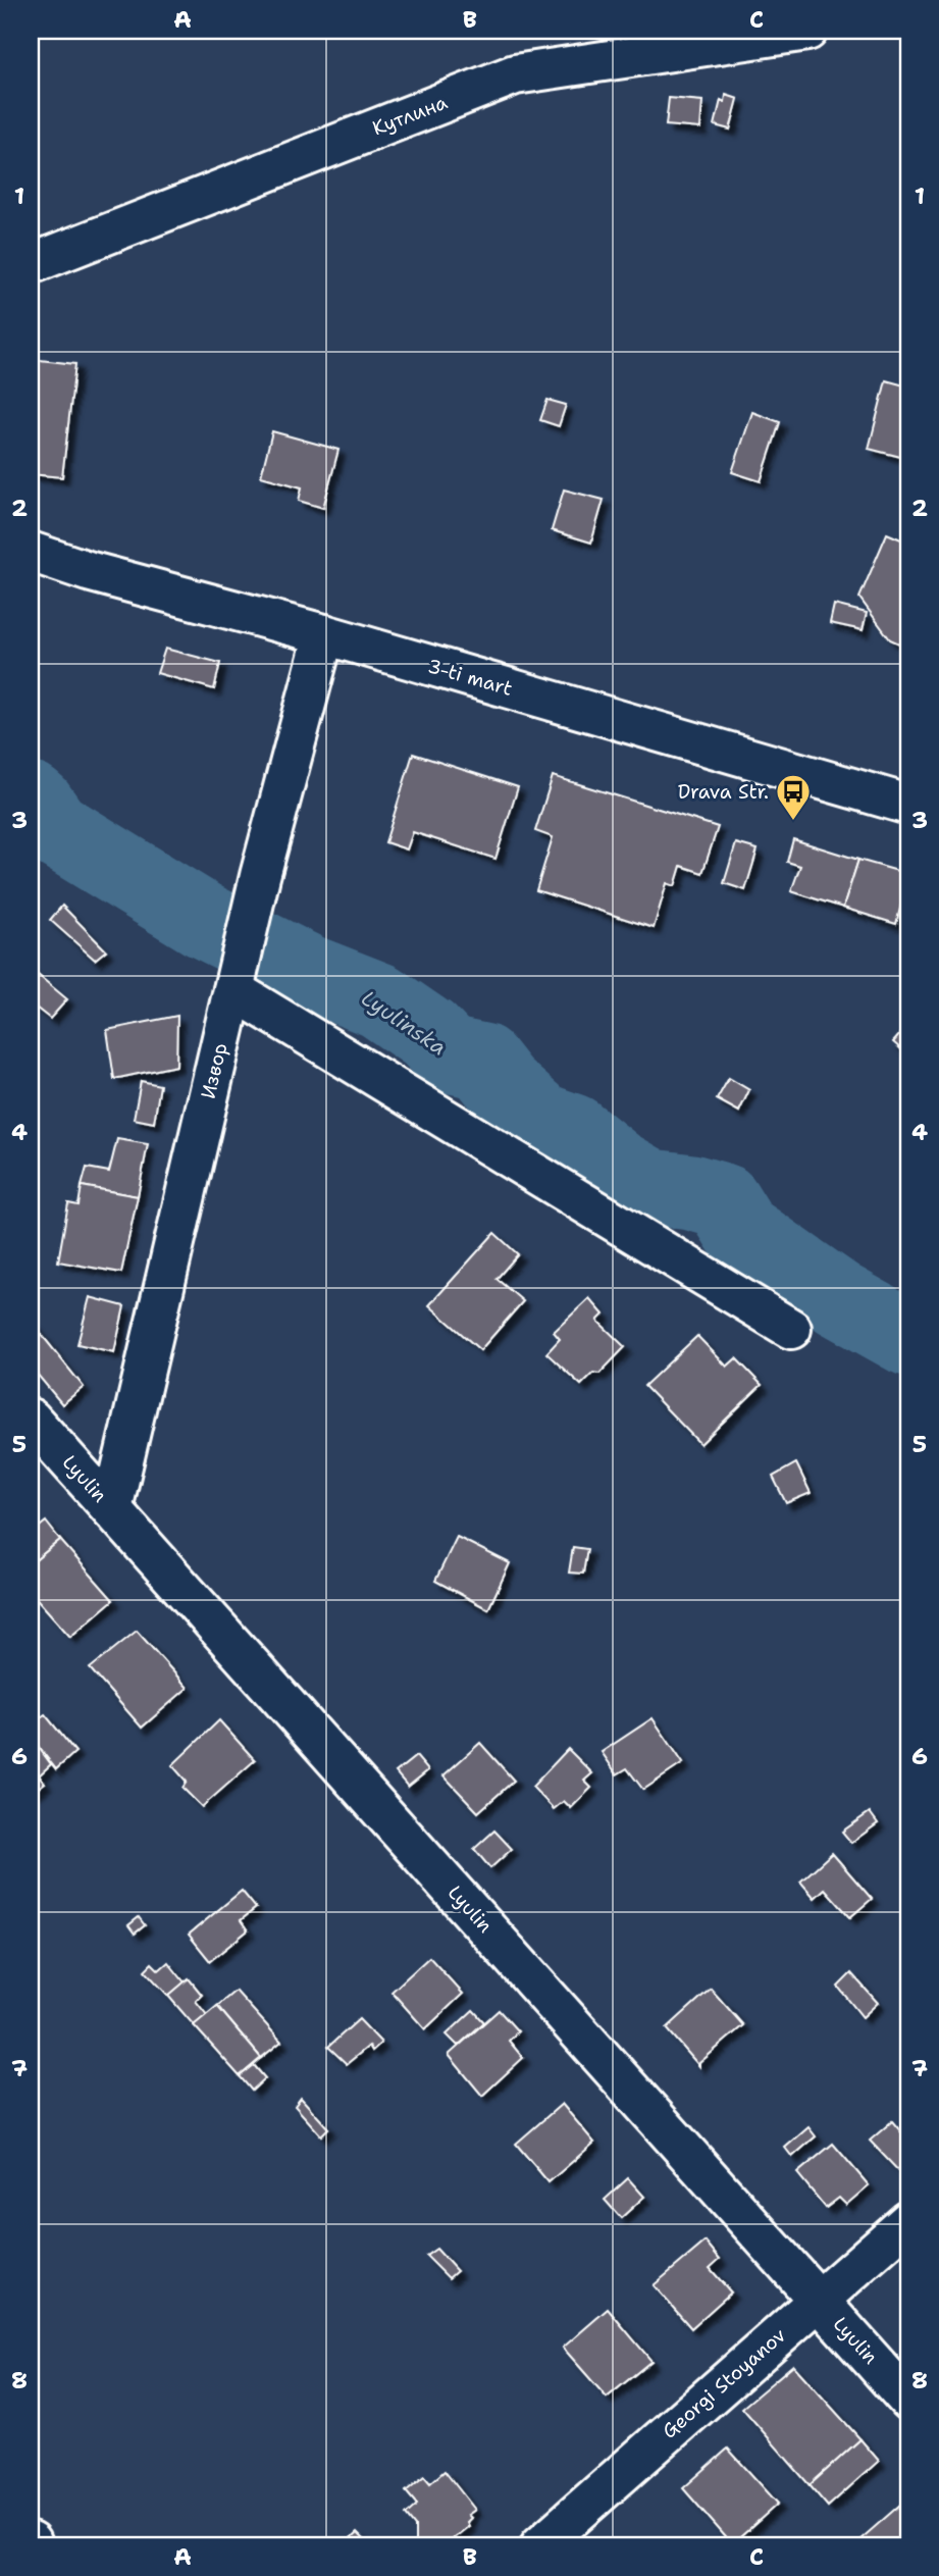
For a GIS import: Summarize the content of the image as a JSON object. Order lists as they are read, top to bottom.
{
  "streets": {
    "street": [
      "Кутлина",
      "3-ti mart",
      "Извор",
      "Lyulin",
      "Georgi Stoyanov"
    ]
  },
  "crossings": [
    ["3-ti mart", "Извор"],
    ["Извор", "Lyulin"],
    ["Lyulin", "Georgi Stoyanov"]
  ],
  "water": ["Lyulinska"],
  "places": {
    "bus stop": ["Drava Str."]
  },
  "grid": {
    "columns": ["A", "B", "C"],
    "rows": [
      "1",
      "2",
      "3",
      "4",
      "5",
      "6",
      "7",
      "8"
    ]
  }
}
